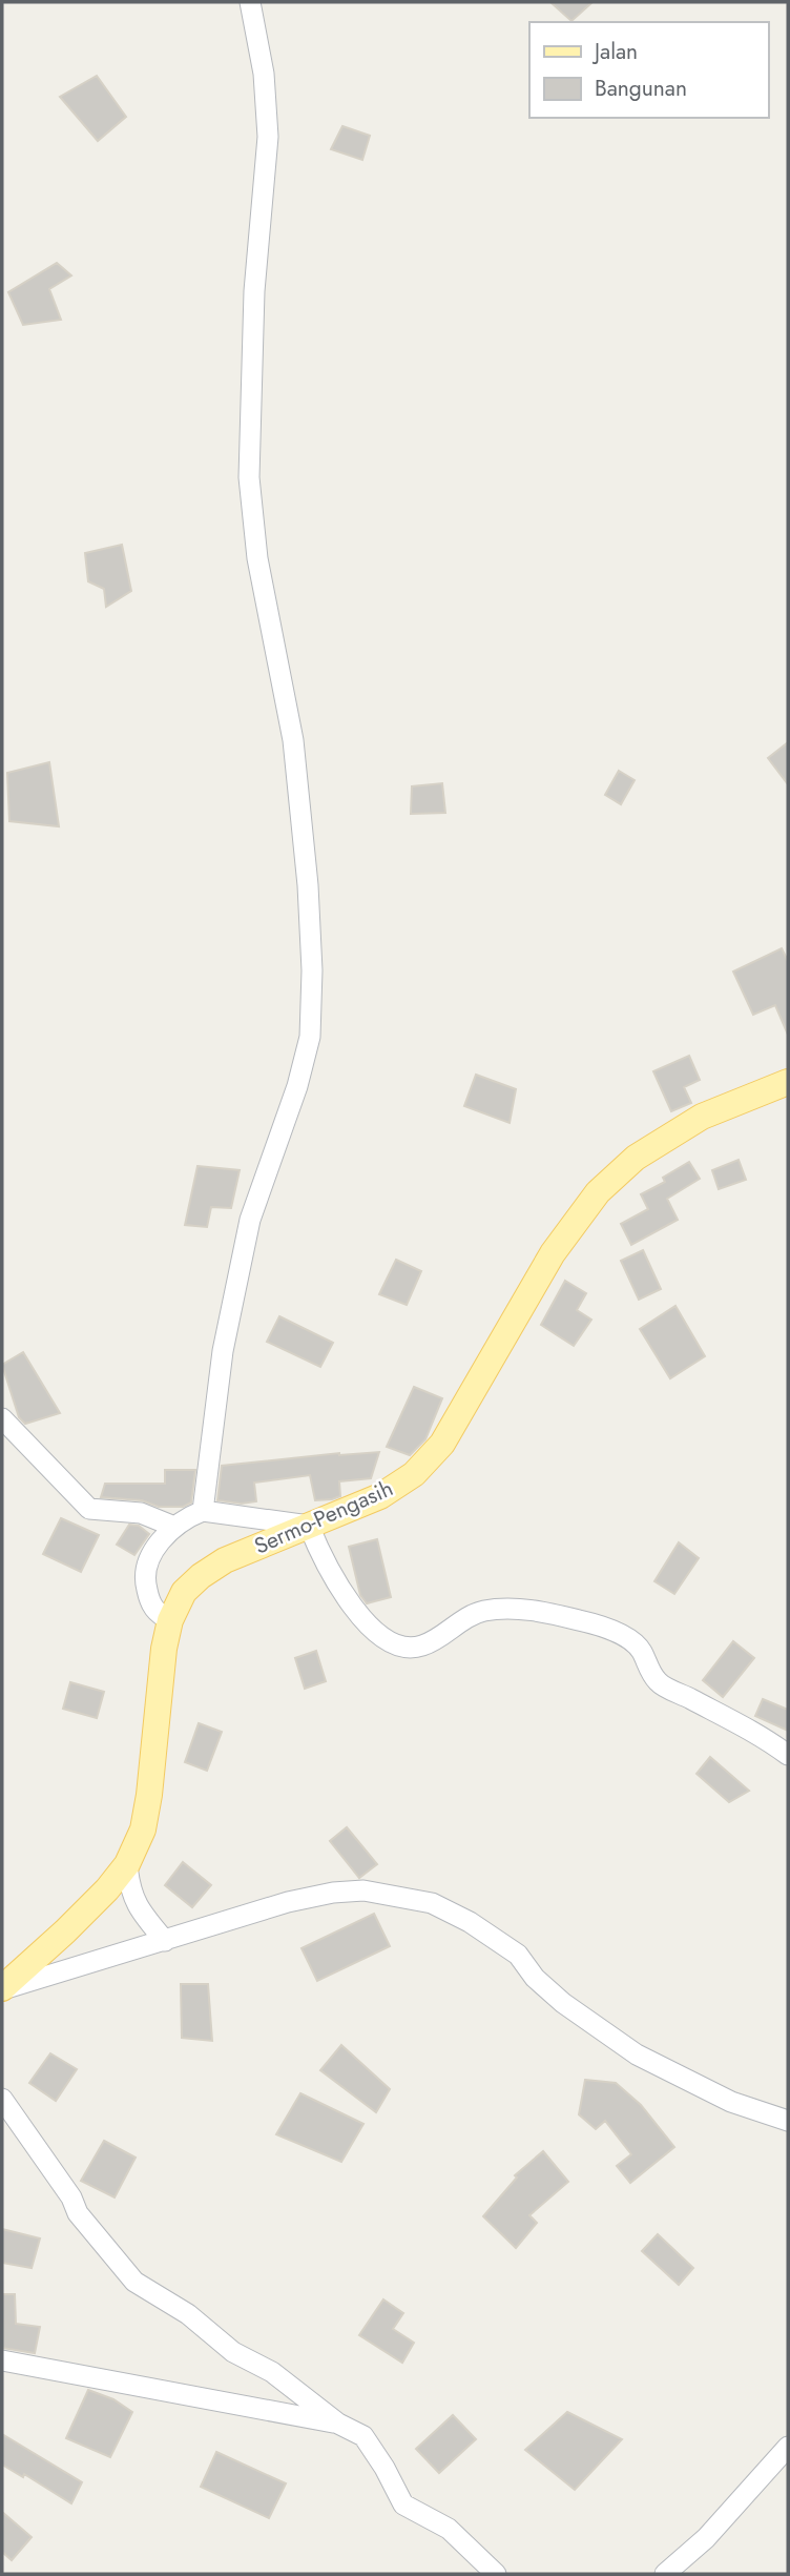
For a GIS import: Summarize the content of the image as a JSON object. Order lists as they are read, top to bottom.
{
  "streets": {
    "main road": ["Sermo-Pengasih"]
  },
  "legend": ["Jalan", "Bangunan"]
}
